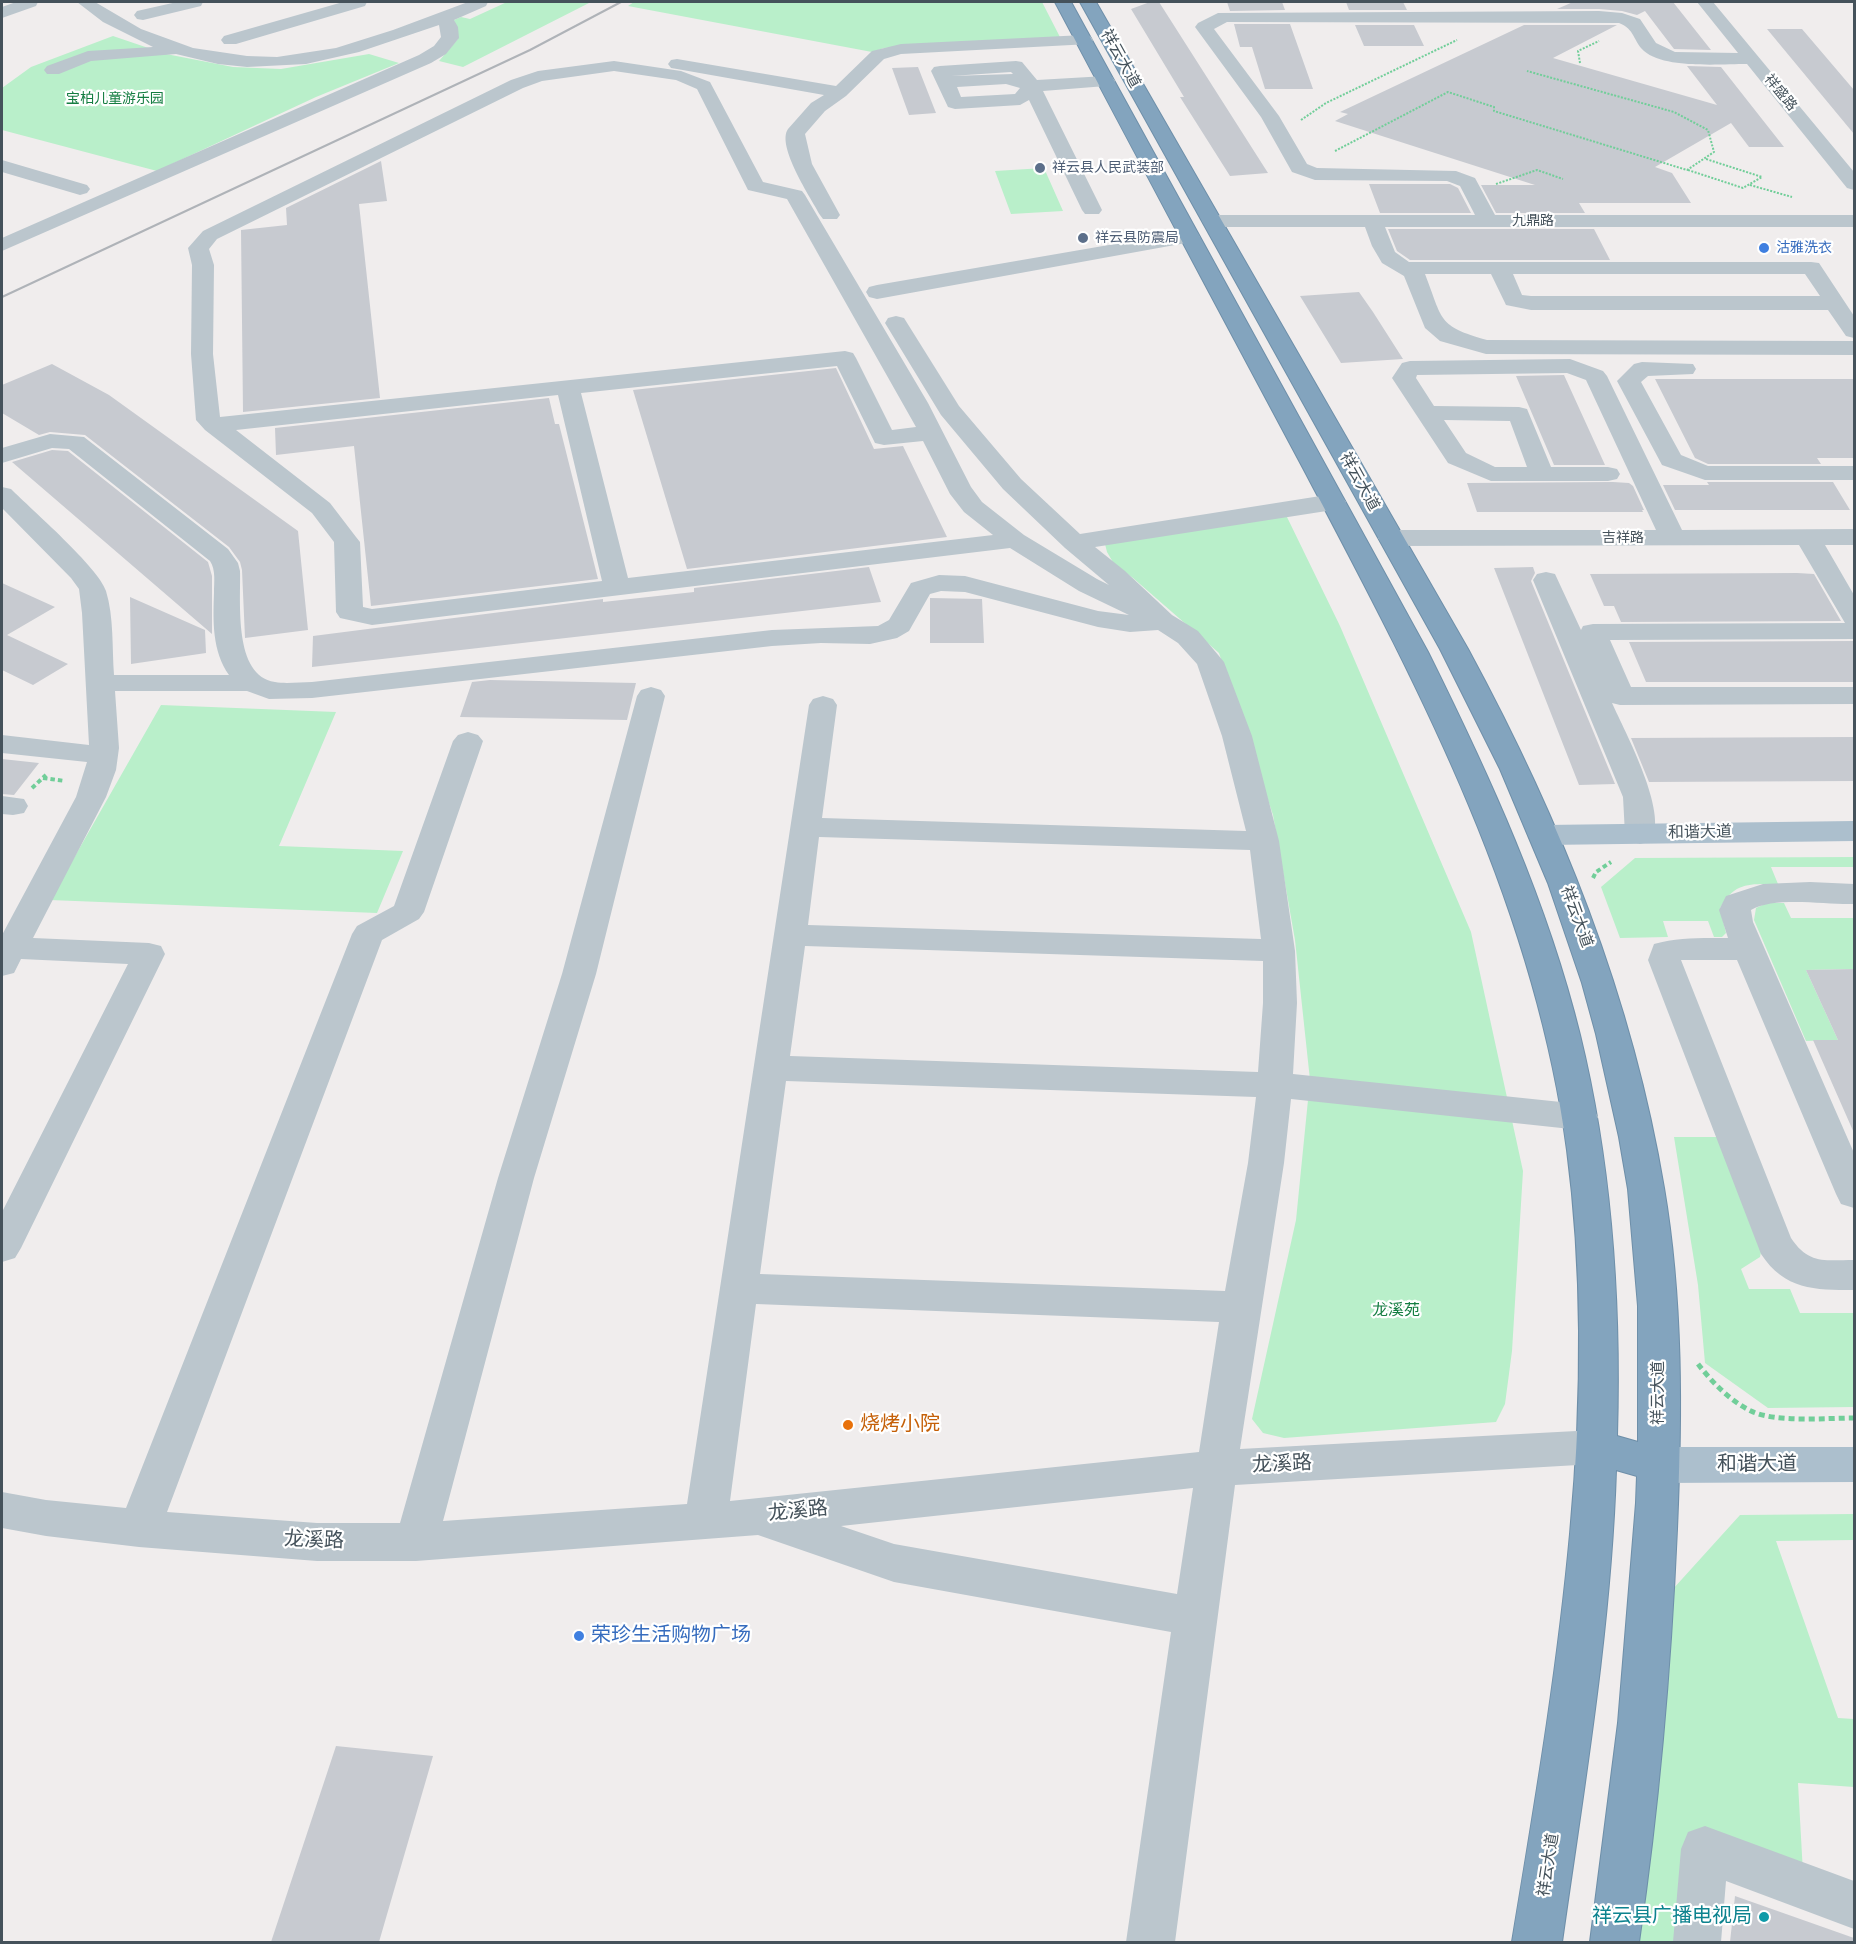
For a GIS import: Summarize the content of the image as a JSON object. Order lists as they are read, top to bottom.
{
  "streets": {
    "highway": ["祥云大道"],
    "main road": ["和谐大道"],
    "street": [
      "祥盛路",
      "九鼎路",
      "吉祥路",
      "龙溪路"
    ]
  },
  "crossings": [
    ["祥云大道", "九鼎路"],
    ["祥云大道", "吉祥路"],
    ["祥云大道", "和谐大道"],
    ["祥云大道", "龙溪路"]
  ],
  "parks": ["宝柏儿童游乐园", "龙溪苑"],
  "places": [
    "祥云县人民武装部",
    "祥云县防震局",
    "沽雅洗衣",
    "烧烤小院",
    "荣珍生活购物广场",
    "祥云县广播电视局"
  ]
}
